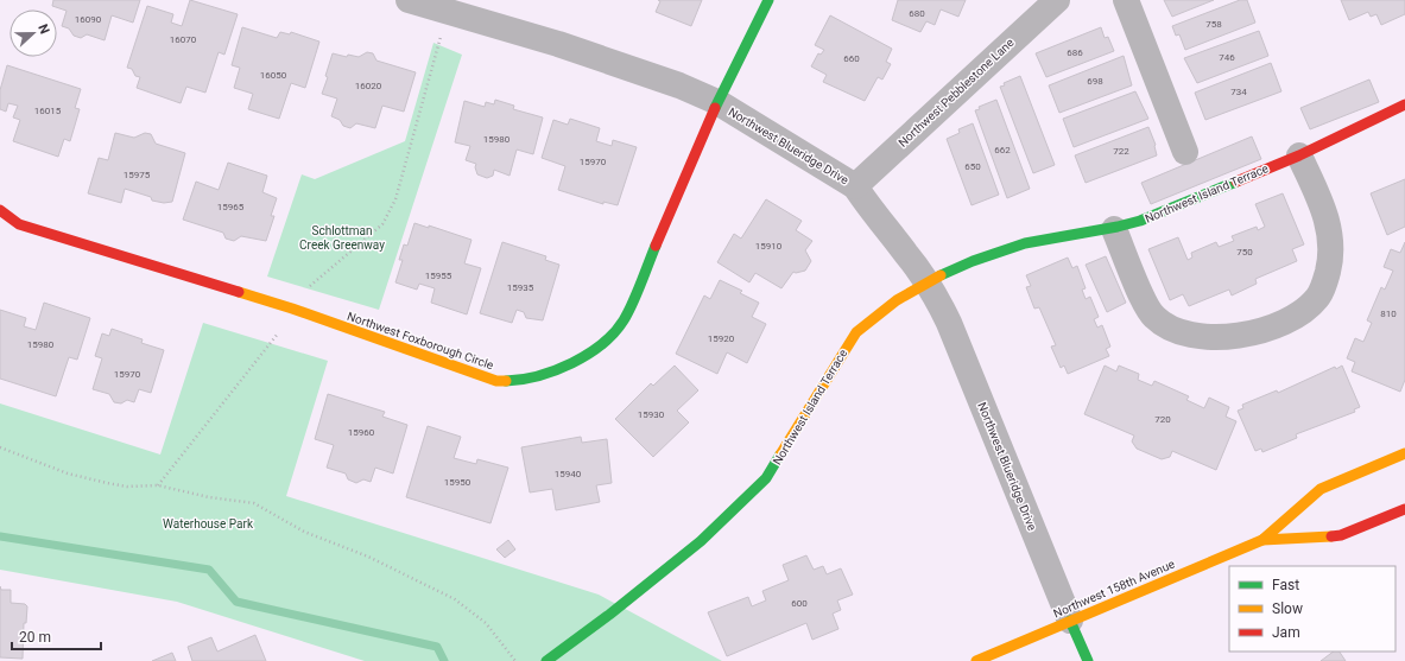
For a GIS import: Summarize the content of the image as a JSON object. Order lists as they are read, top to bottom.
{
  "streets": {
    "street": [
      "Northwest Pebblestone Lane",
      "Northwest Blueridge Drive",
      "Northwest Island Terrace",
      "Northwest Foxborough Circle",
      "Northwest 158th Avenue"
    ]
  },
  "crossings": [
    ["Northwest Pebblestone Lane", "Northwest Blueridge Drive"],
    ["Northwest Blueridge Drive", "Northwest Island Terrace"],
    ["Northwest Blueridge Drive", "Northwest Foxborough Circle"],
    ["Northwest Blueridge Drive", "Northwest 158th Avenue"]
  ],
  "parks": ["Schlottman Creek Greenway", "Waterhouse Park"],
  "house_numbers": [
    "680",
    "16090",
    "758",
    "16070",
    "686",
    "746",
    "660",
    "16050",
    "698",
    "16020",
    "734",
    "16015",
    "15980",
    "662",
    "722",
    "15970",
    "650",
    "15975",
    "15965",
    "15910",
    "750",
    "15955",
    "15935",
    "810",
    "15920",
    "15980",
    "15970",
    "15930",
    "720",
    "15960",
    "15940",
    "15950",
    "600"
  ],
  "legend": ["Fast", "Slow", "Jam"],
  "scale_bar": "20 m",
  "north": "right"
}
